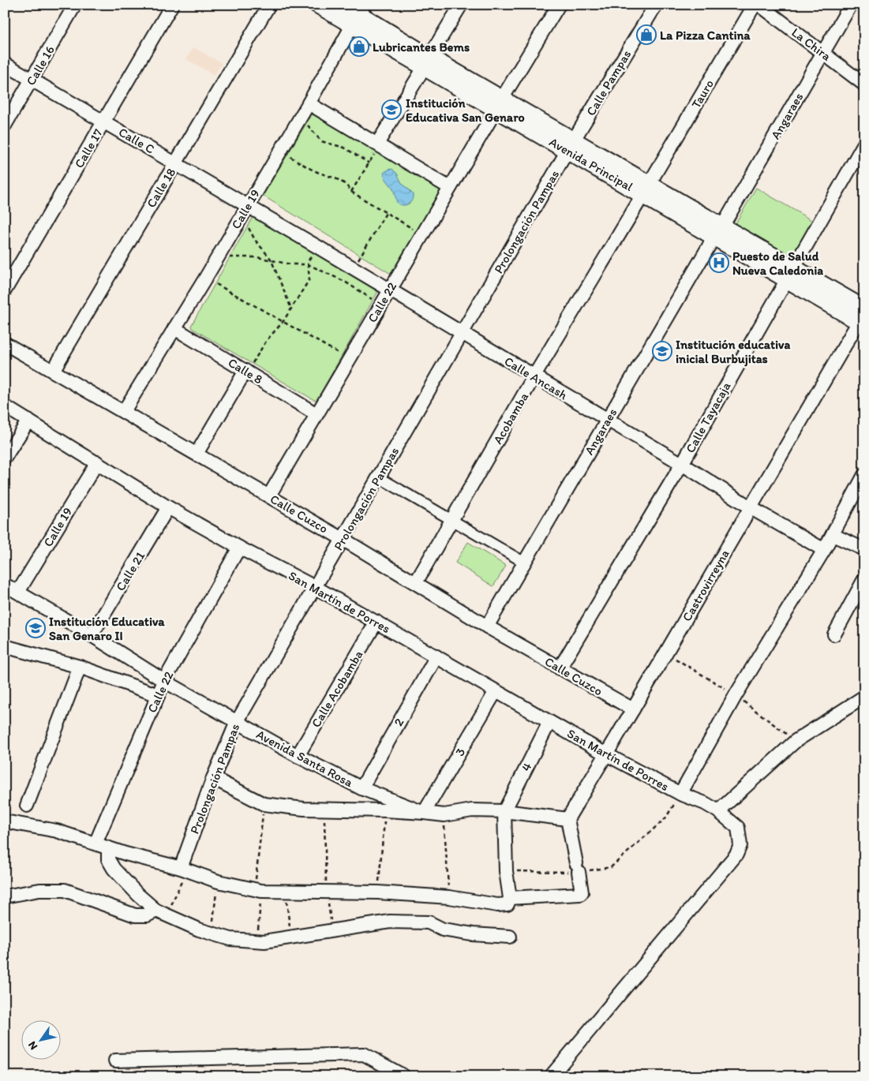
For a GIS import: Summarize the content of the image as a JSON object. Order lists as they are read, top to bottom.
{
  "streets": {
    "street": [
      "La Chira",
      "Calle 16",
      "Calle Pampas",
      "Tauro",
      "Angaraes",
      "Calle C",
      "Calle 17",
      "Avenida Principal",
      "Calle 18",
      "Calle 19",
      "Prolongación Pampas",
      "Calle 22",
      "Calle 8",
      "Calle Ancash",
      "Calle Tayacaja",
      "Acobamba",
      "Calle Cuzco",
      "Calle 21",
      "Castrovirreyna",
      "San Martín de Porres",
      "Calle Acobamba",
      "2",
      "3",
      "Avenida Santa Rosa",
      "4"
    ]
  },
  "crossings": [
    ["La Chira", "Angaraes"],
    ["Calle 16", "Calle C"],
    ["Calle Pampas", "Avenida Principal"],
    ["Calle Pampas", "Prolongación Pampas"],
    ["Tauro", "Avenida Principal"],
    ["Tauro", "Acobamba"],
    ["Angaraes", "Avenida Principal"],
    ["Angaraes", "Calle Ancash"],
    ["Angaraes", "Calle Cuzco"],
    ["Calle C", "Calle 17"],
    ["Calle C", "Calle 18"],
    ["Calle C", "Calle 19"],
    ["Calle C", "Calle Ancash"],
    ["Avenida Principal", "Calle 19"],
    ["Avenida Principal", "Prolongación Pampas"],
    ["Avenida Principal", "Calle 22"],
    ["Avenida Principal", "Calle Tayacaja"],
    ["Avenida Principal", "Acobamba"],
    ["Avenida Principal", "Castrovirreyna"],
    ["Calle 18", "Calle Cuzco"],
    ["Calle 19", "Calle 8"],
    ["Calle 19", "Calle Ancash"],
    ["Calle 19", "Calle Cuzco"],
    ["Calle 19", "San Martín de Porres"],
    ["Calle 19", "Avenida Santa Rosa"],
    ["Prolongación Pampas", "Calle Ancash"],
    ["Prolongación Pampas", "Calle Cuzco"],
    ["Prolongación Pampas", "San Martín de Porres"],
    ["Prolongación Pampas", "Avenida Santa Rosa"],
    ["Calle 22", "Calle 8"],
    ["Calle 22", "Calle Ancash"],
    ["Calle 22", "Calle Cuzco"],
    ["Calle 22", "San Martín de Porres"],
    ["Calle 22", "Avenida Santa Rosa"],
    ["Calle Ancash", "Calle Tayacaja"],
    ["Calle Ancash", "Acobamba"],
    ["Calle Ancash", "Castrovirreyna"],
    ["Calle Tayacaja", "Calle Cuzco"],
    ["Acobamba", "Calle Cuzco"],
    ["Calle Cuzco", "Castrovirreyna"],
    ["Calle 21", "San Martín de Porres"],
    ["Calle 21", "Avenida Santa Rosa"],
    ["Castrovirreyna", "San Martín de Porres"],
    ["Castrovirreyna", "Avenida Santa Rosa"],
    ["San Martín de Porres", "Calle Acobamba"],
    ["San Martín de Porres", "2"],
    ["San Martín de Porres", "3"],
    ["San Martín de Porres", "4"],
    ["Calle Acobamba", "Avenida Santa Rosa"],
    ["2", "Avenida Santa Rosa"],
    ["3", "Avenida Santa Rosa"],
    ["Avenida Santa Rosa", "4"]
  ],
  "places": {
    "shop": ["La Pizza Cantina", "Lubricantes Bems"],
    "school or university": ["Institución Educativa San Genaro", "Institución educativa inicial Burbujitas", "Institución Educativa San Genaro II"],
    "hospital": ["Puesto de Salud Nueva Caledonia"]
  },
  "north": "bottom left"
}
